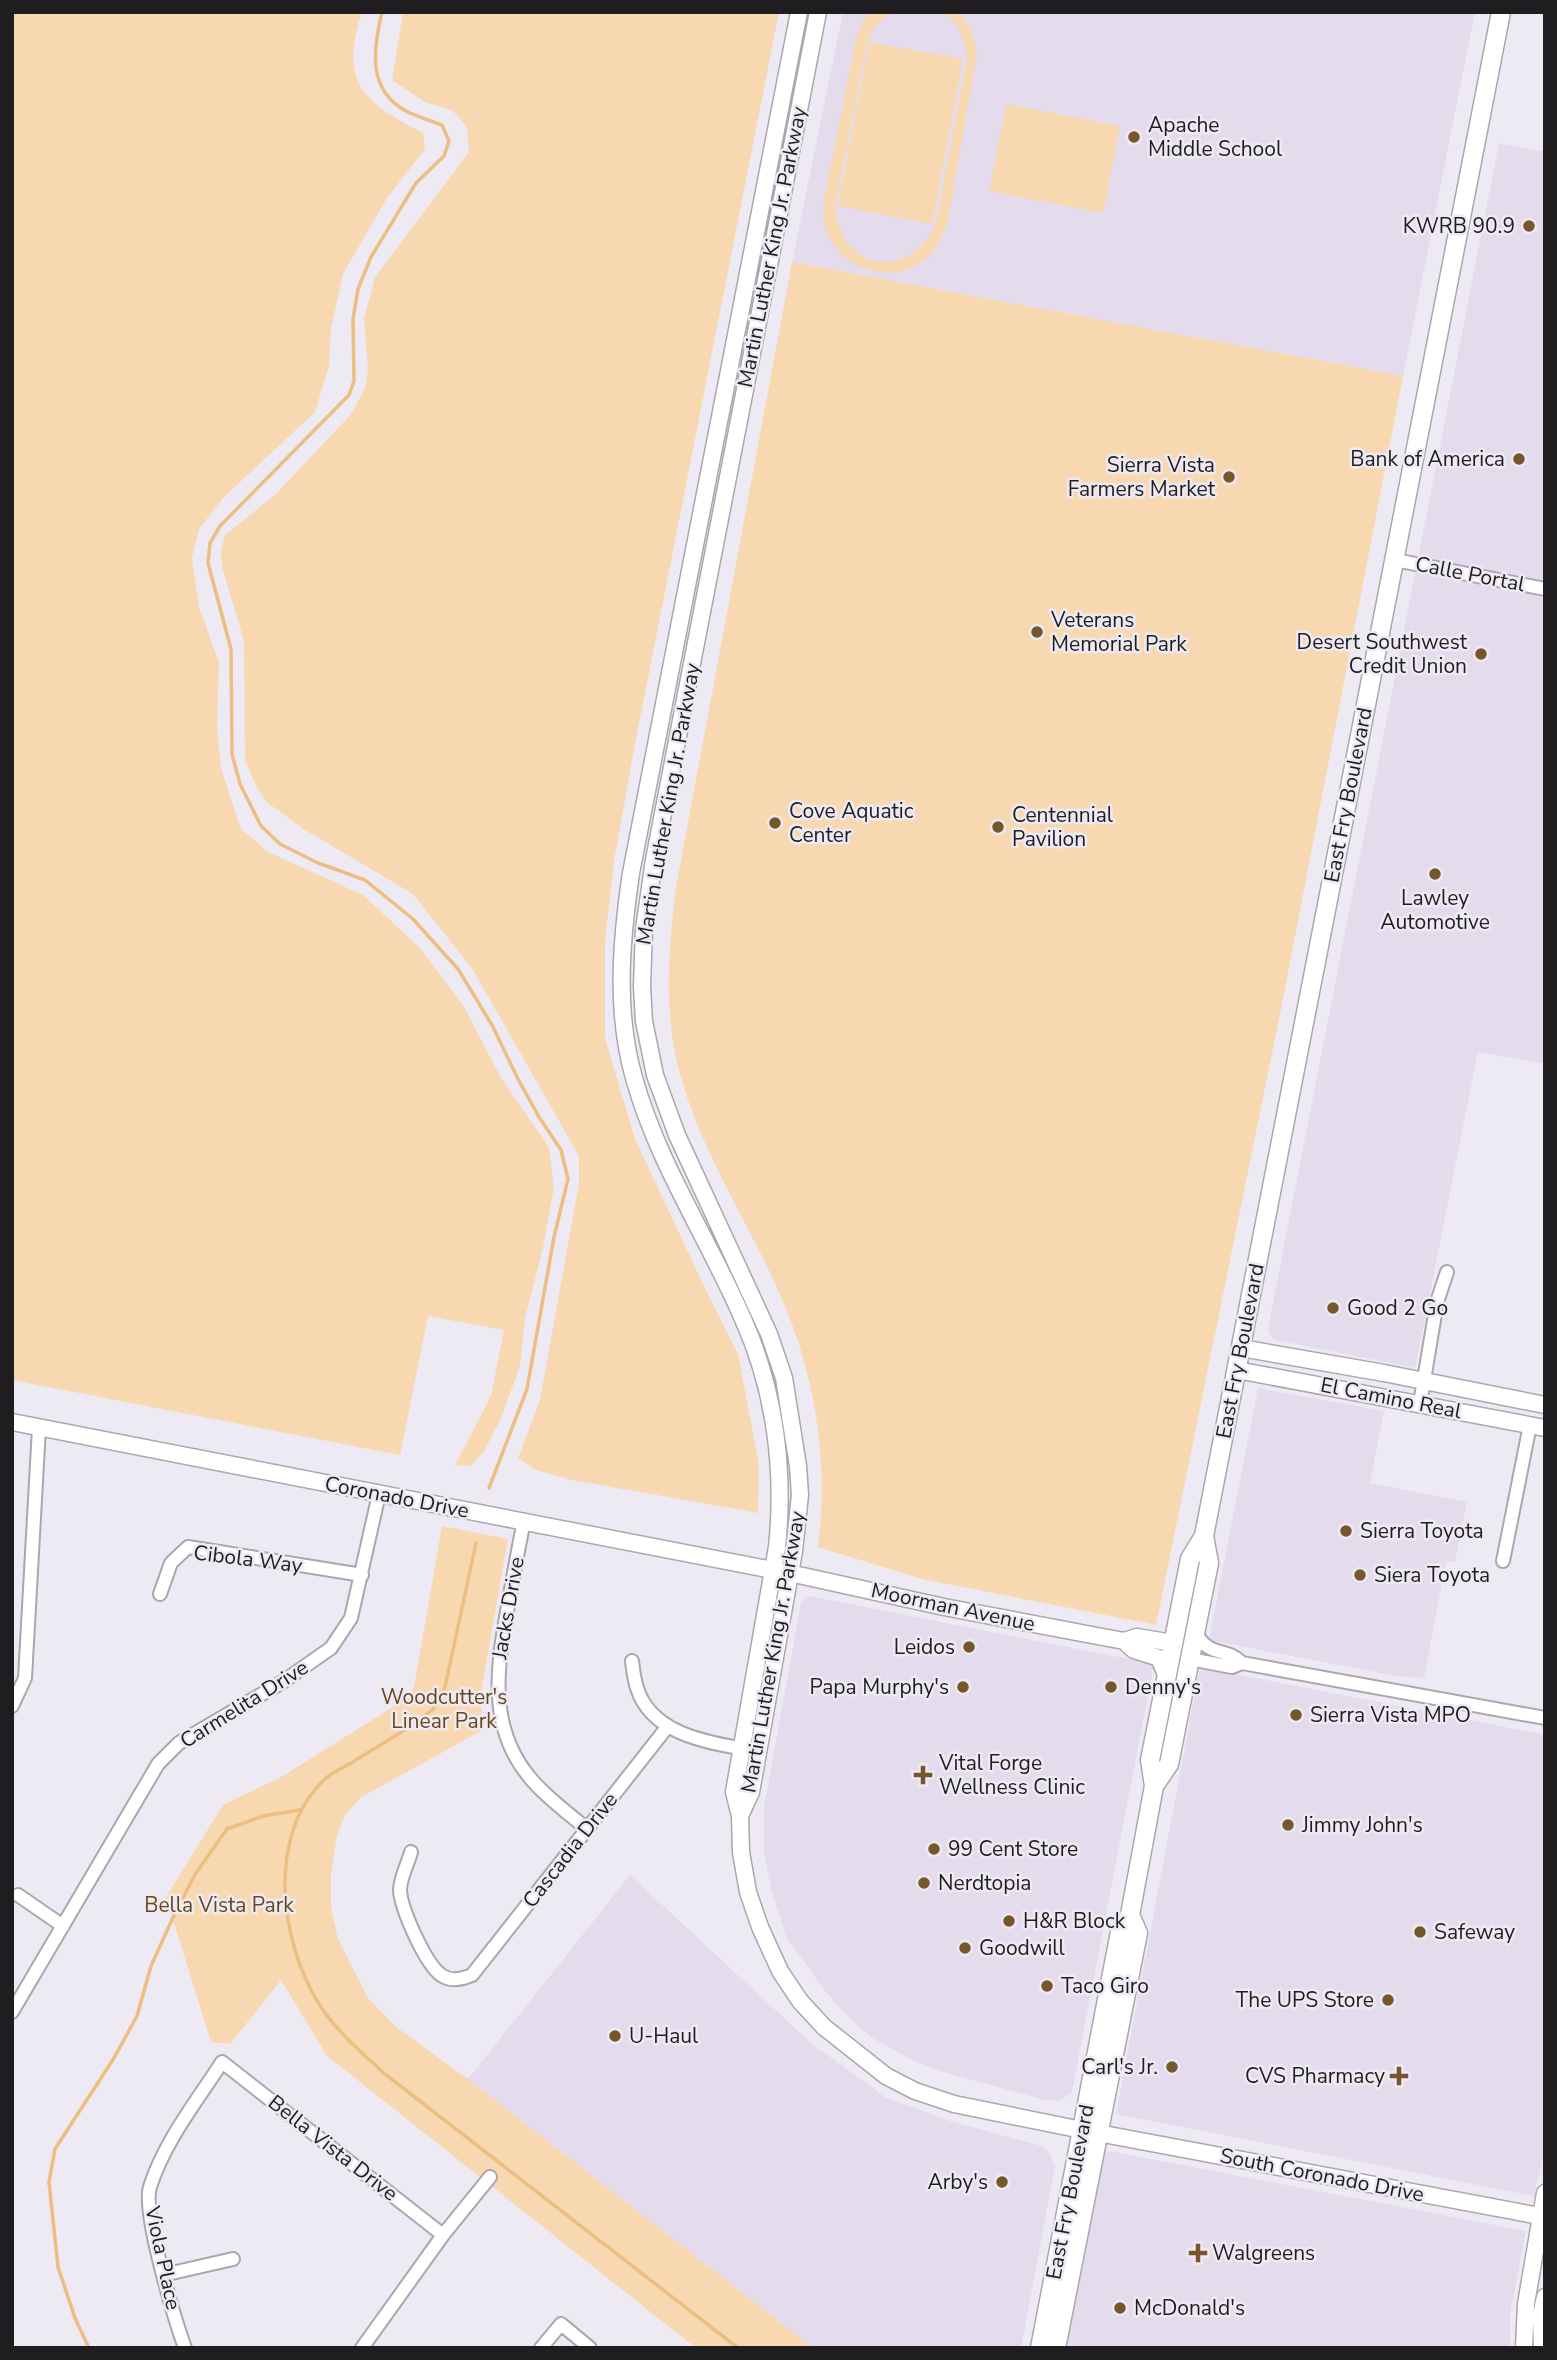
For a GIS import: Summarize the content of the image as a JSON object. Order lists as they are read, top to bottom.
{
  "streets": {
    "main road": ["East Fry Boulevard"],
    "street": [
      "Martin Luther King Jr. Parkway",
      "Calle Portal",
      "El Camino Real",
      "Coronado Drive",
      "Cibola Way",
      "Moorman Avenue",
      "Jacks Drive",
      "Carmelita Drive",
      "Cascadia Drive",
      "Bella Vista Drive",
      "South Coronado Drive",
      "Viola Place"
    ]
  },
  "crossings": [
    ["Martin Luther King Jr. Parkway", "Coronado Drive"],
    ["Martin Luther King Jr. Parkway", "Moorman Avenue"],
    ["Calle Portal", "East Fry Boulevard"],
    ["East Fry Boulevard", "El Camino Real"],
    ["East Fry Boulevard", "Moorman Avenue"],
    ["East Fry Boulevard", "South Coronado Drive"],
    ["Coronado Drive", "Moorman Avenue"],
    ["Coronado Drive", "Jacks Drive"],
    ["Coronado Drive", "Carmelita Drive"],
    ["Cibola Way", "Carmelita Drive"],
    ["Jacks Drive", "Cascadia Drive"],
    ["Bella Vista Drive", "Viola Place"]
  ],
  "parks": ["Woodcutter's Linear Park", "Bella Vista Park"],
  "places": {
    "other": [
      "Apache Middle School",
      "KWRB 90.9",
      "Bank of America",
      "Sierra Vista Farmers Market",
      "Veterans Memorial Park",
      "Desert Southwest Credit Union",
      "Cove Aquatic Center",
      "Centennial Pavilion",
      "Lawley Automotive",
      "Good 2 Go",
      "Sierra Toyota",
      "Siera Toyota",
      "Leidos",
      "Papa Murphy's",
      "Denny's",
      "Sierra Vista MPO",
      "Jimmy John's",
      "99 Cent Store",
      "Nerdtopia",
      "H&R Block",
      "Safeway",
      "Goodwill",
      "Taco Giro",
      "The UPS Store",
      "U-Haul",
      "Carl's Jr.",
      "Arby's",
      "McDonald's"
    ],
    "health": ["Vital Forge Wellness Clinic", "CVS Pharmacy", "Walgreens"]
  }
}
